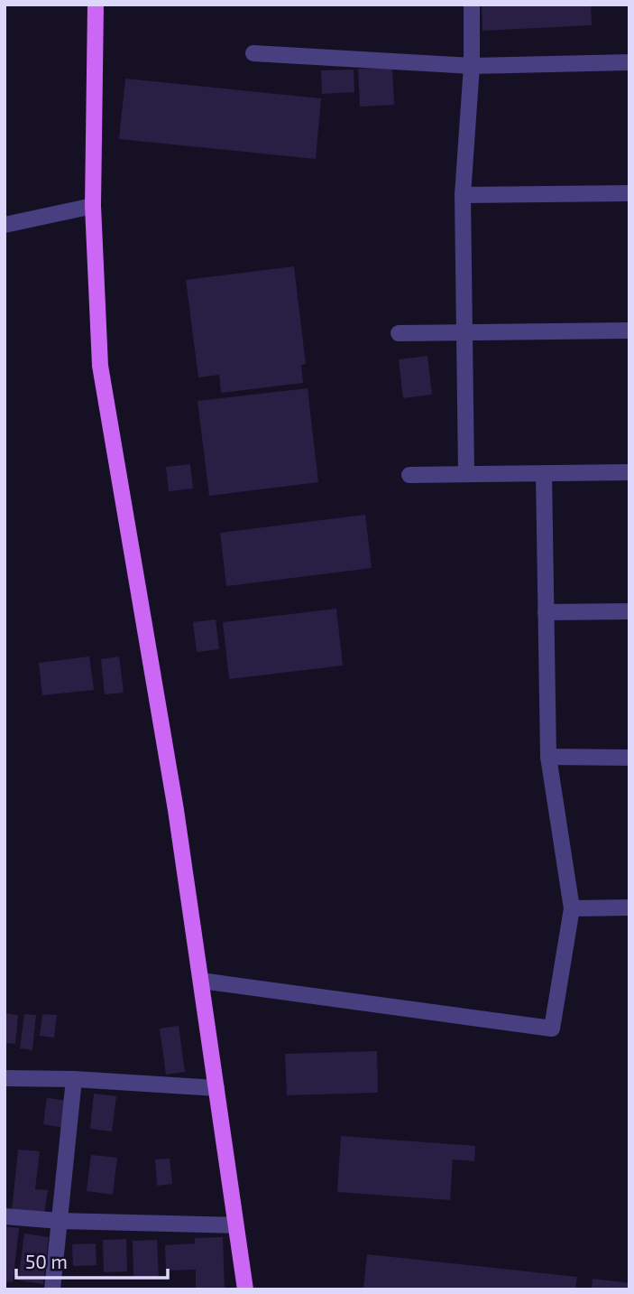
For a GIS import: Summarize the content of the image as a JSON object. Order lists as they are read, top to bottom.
{
  "scale_bar": "50 m"
}
